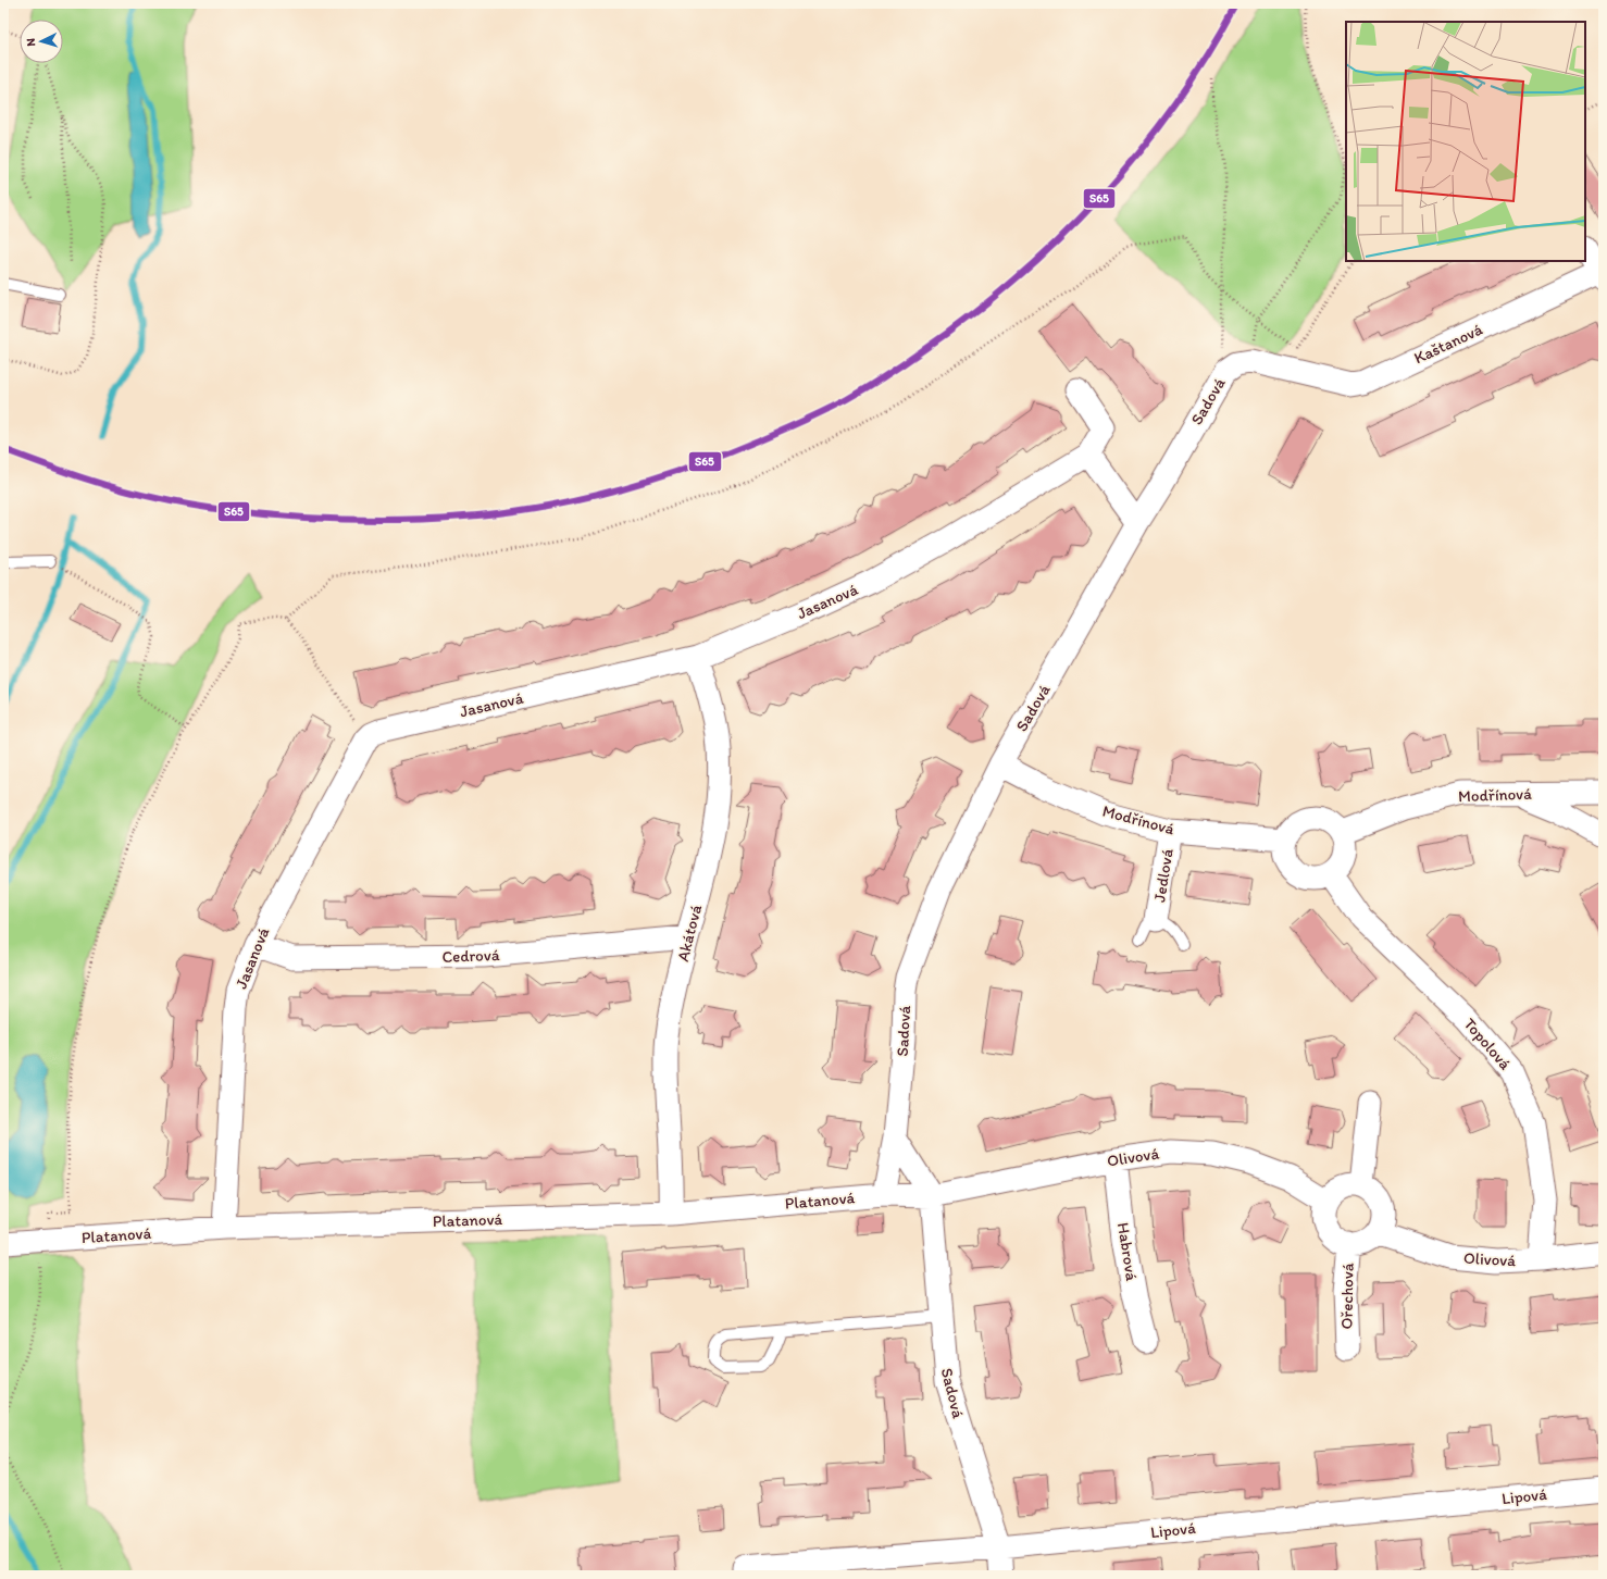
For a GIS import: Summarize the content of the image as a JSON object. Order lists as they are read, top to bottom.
{
  "streets": {
    "street": [
      "Kaštanová",
      "Sadová",
      "Jasanová",
      "Modřínová",
      "Jedlová",
      "Akátová",
      "Cedrová",
      "Topolová",
      "Olivová",
      "Platanová",
      "Habrová",
      "Ořechová",
      "Lipová"
    ]
  },
  "crossings": [
    ["Sadová", "Modřínová"],
    ["Sadová", "Olivová"],
    ["Sadová", "Platanová"],
    ["Sadová", "Lipová"],
    ["Jasanová", "Akátová"],
    ["Jasanová", "Cedrová"],
    ["Jasanová", "Platanová"],
    ["Modřínová", "Jedlová"],
    ["Modřínová", "Topolová"],
    ["Akátová", "Cedrová"],
    ["Akátová", "Platanová"],
    ["Topolová", "Olivová"],
    ["Olivová", "Platanová"],
    ["Olivová", "Habrová"],
    ["Olivová", "Ořechová"]
  ],
  "lines": ["transit line S65"],
  "north": "left"
}
